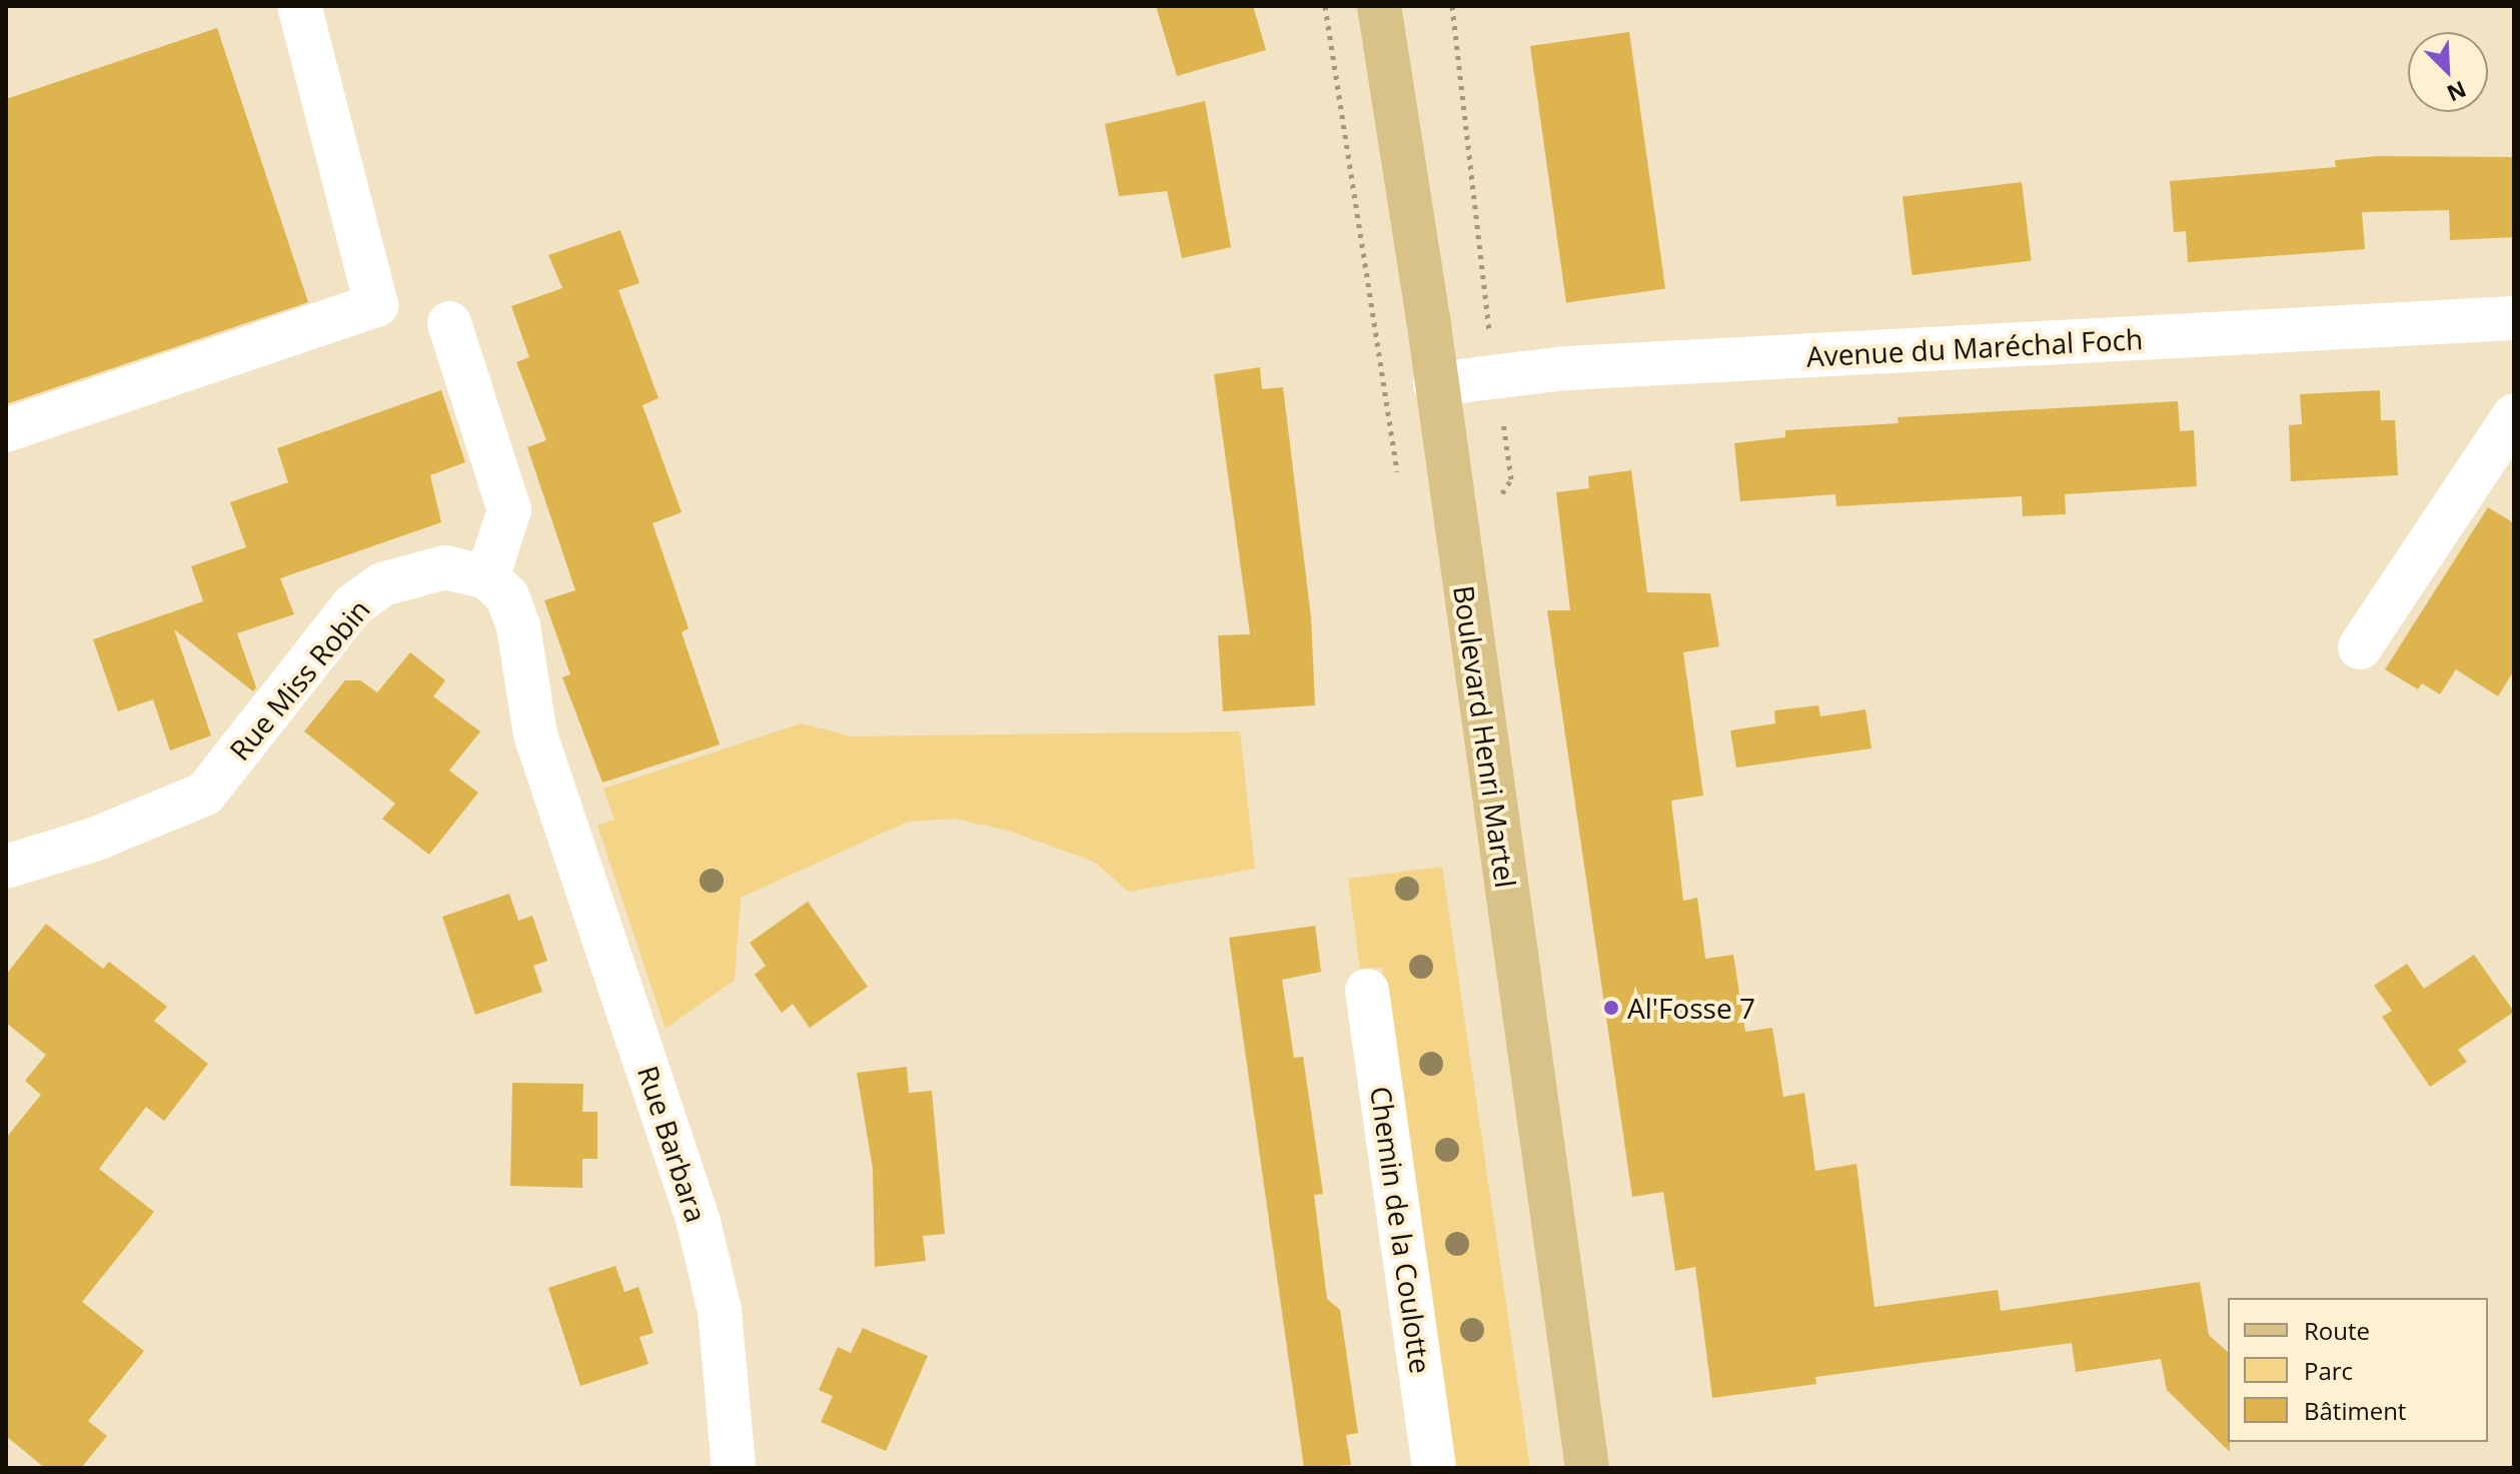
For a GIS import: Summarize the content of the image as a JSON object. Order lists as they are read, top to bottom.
{
  "streets": {
    "main road": ["Boulevard Henri Martel"],
    "street": [
      "Avenue du Maréchal Foch",
      "Rue Miss Robin",
      "Rue Barbara",
      "Chemin de la Coulotte"
    ]
  },
  "crossings": [
    ["Avenue du Maréchal Foch", "Boulevard Henri Martel"],
    ["Rue Miss Robin", "Rue Barbara"]
  ],
  "places": ["Al'Fosse 7"],
  "legend": ["Route", "Parc", "Bâtiment"],
  "north": "bottom right"
}
